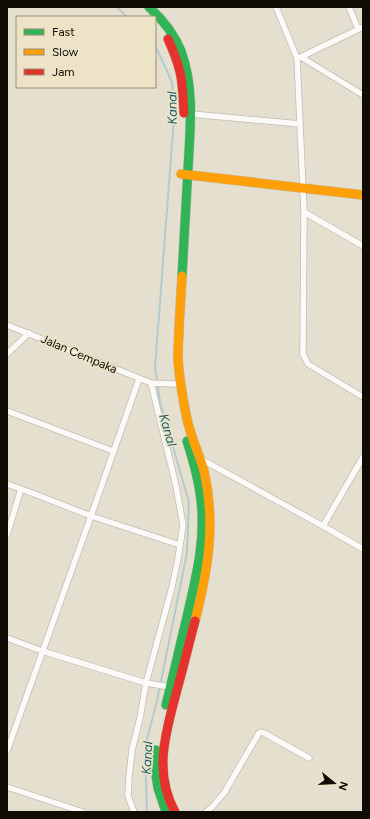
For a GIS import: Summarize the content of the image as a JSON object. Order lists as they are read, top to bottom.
{
  "streets": {
    "street": ["Jalan Cempaka"]
  },
  "water": ["Kanal"],
  "legend": ["Fast", "Slow", "Jam"],
  "north": "right"
}
